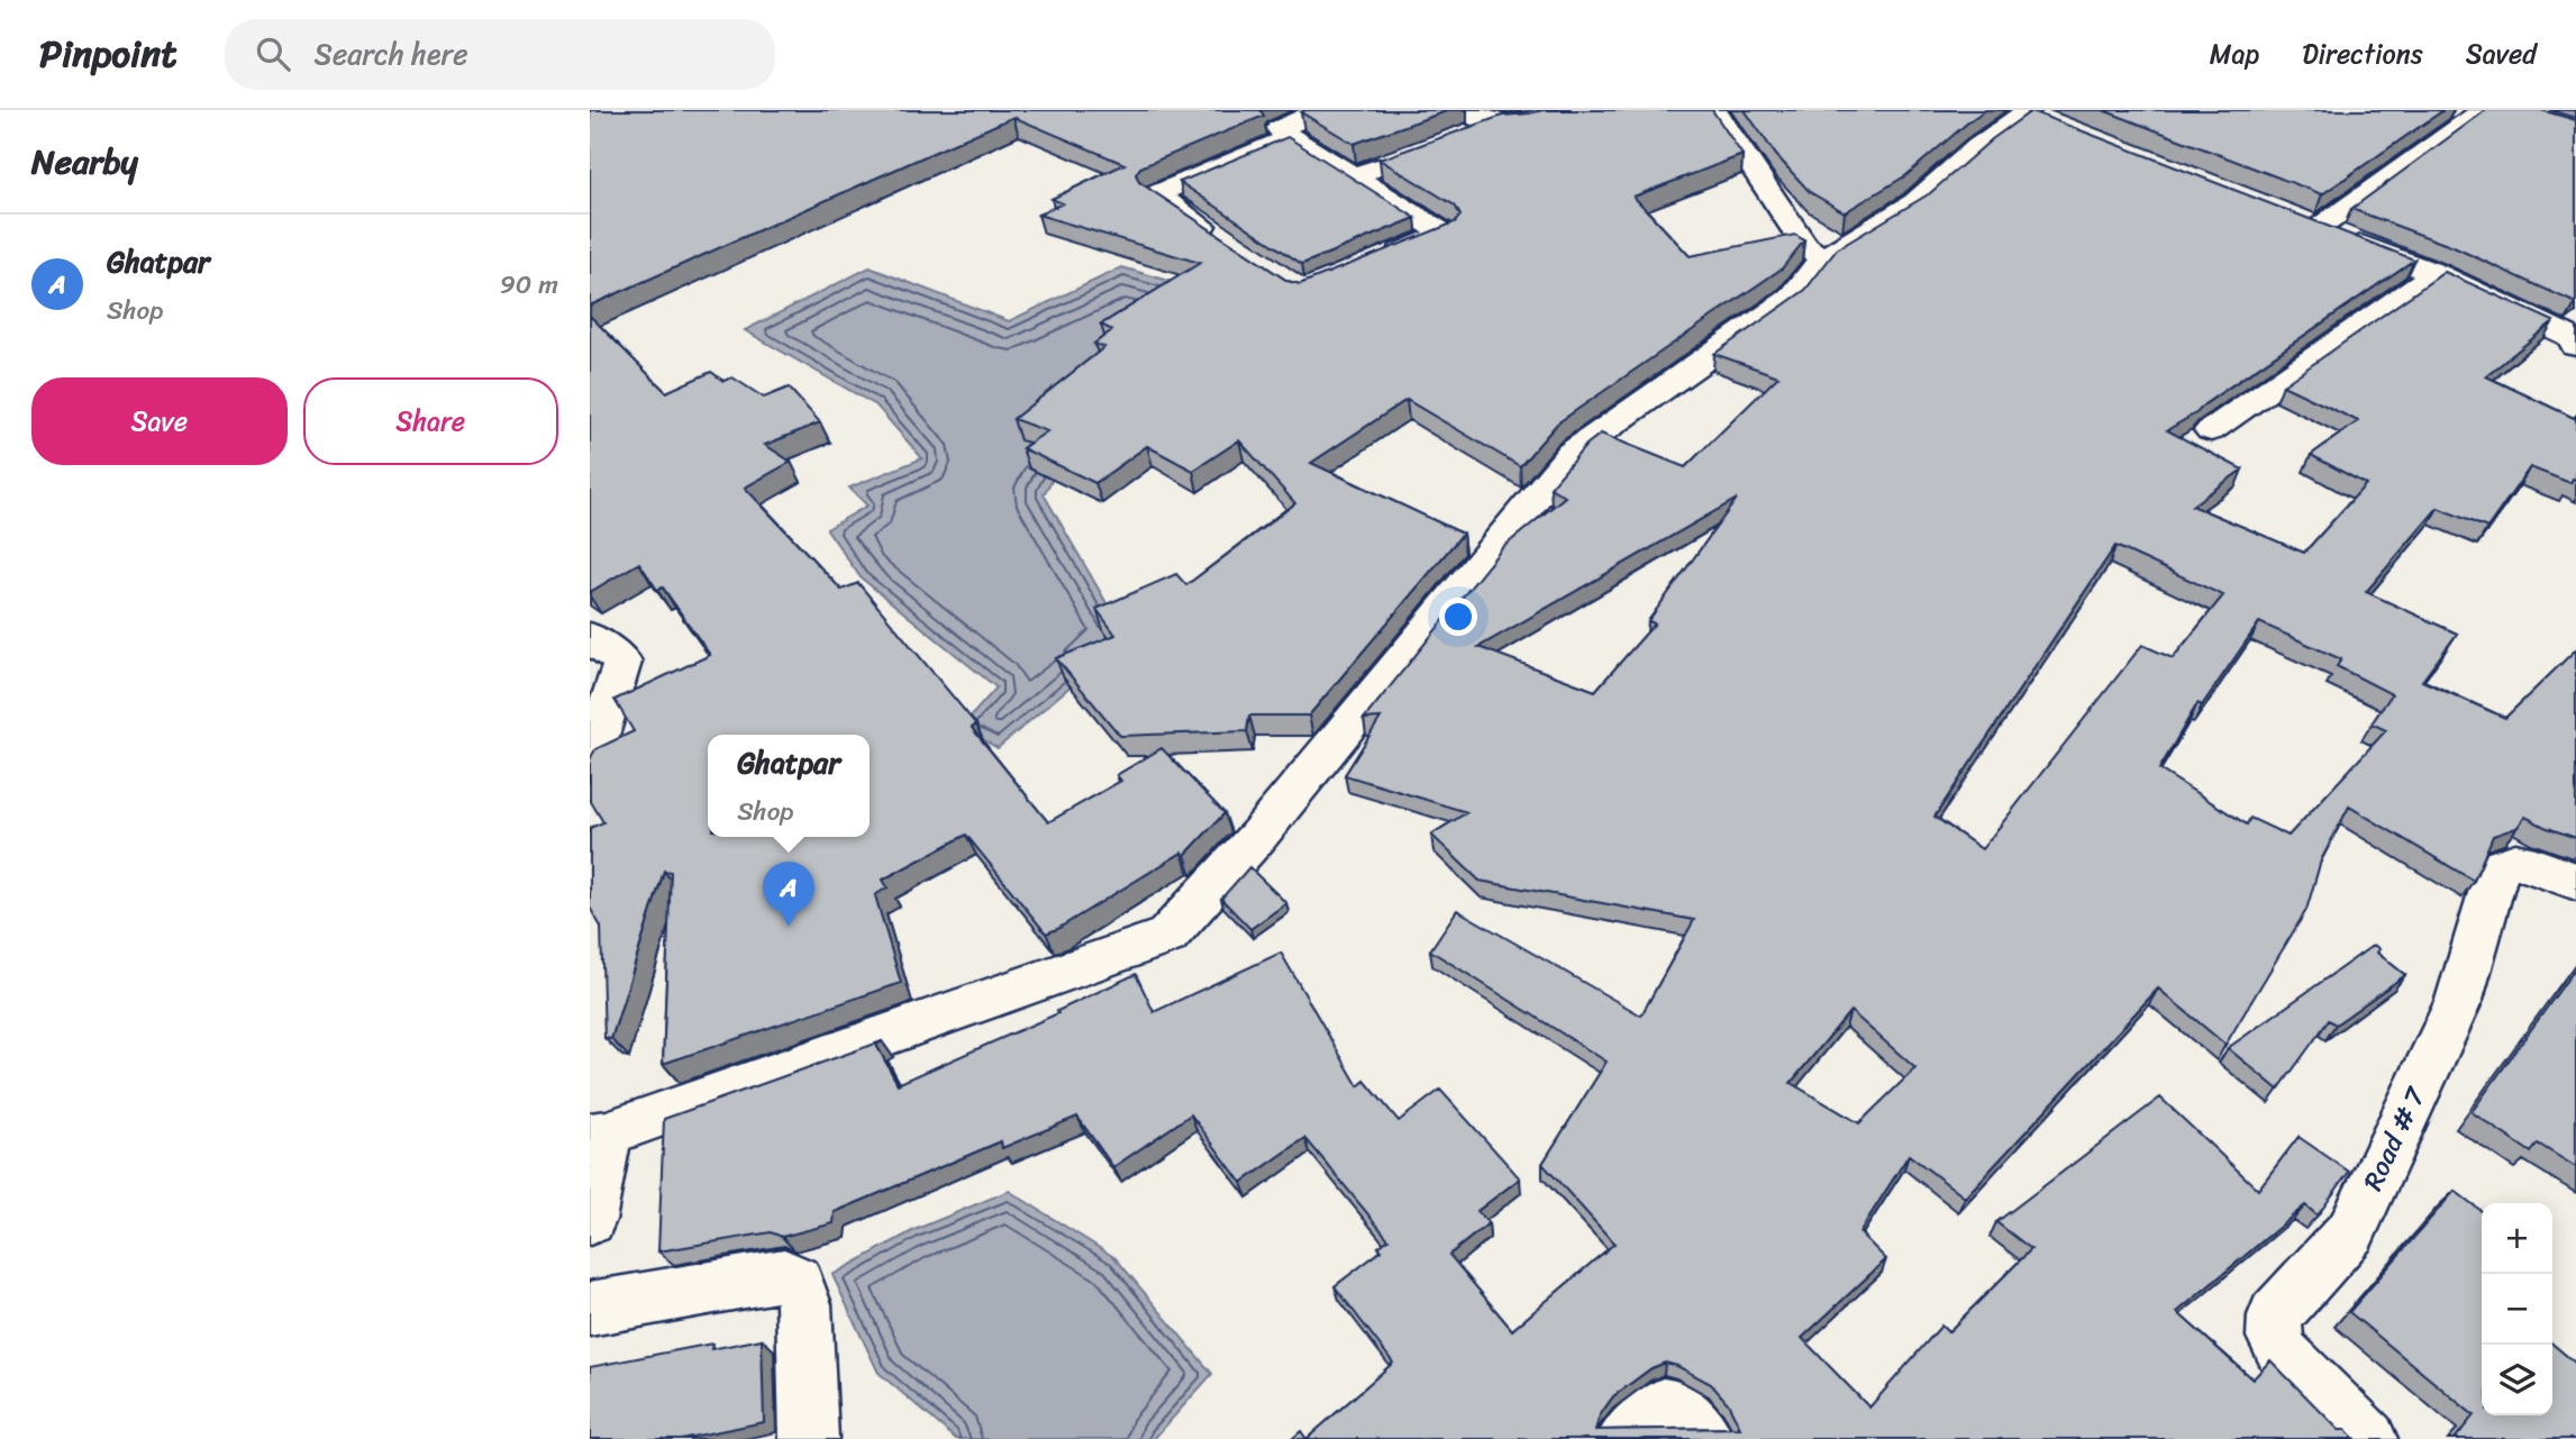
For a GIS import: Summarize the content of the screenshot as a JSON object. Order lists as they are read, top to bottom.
{
  "streets": {
    "street": ["Road # 7"]
  },
  "page": {
    "header": "Pinpoint",
    "search": "Search here",
    "nav": ["Map", "Directions", "Saved"],
    "heading": "Nearby",
    "list": [
      {
        "mark": "A",
        "name": "Ghatpar",
        "note": "Shop",
        "value": "90 m"
      }
    ],
    "buttons": ["Save", "Share"],
    "popup": ["Ghatpar", "Shop"],
    "pins": "A",
    "map_buttons": ["+", "−"]
  }
}
